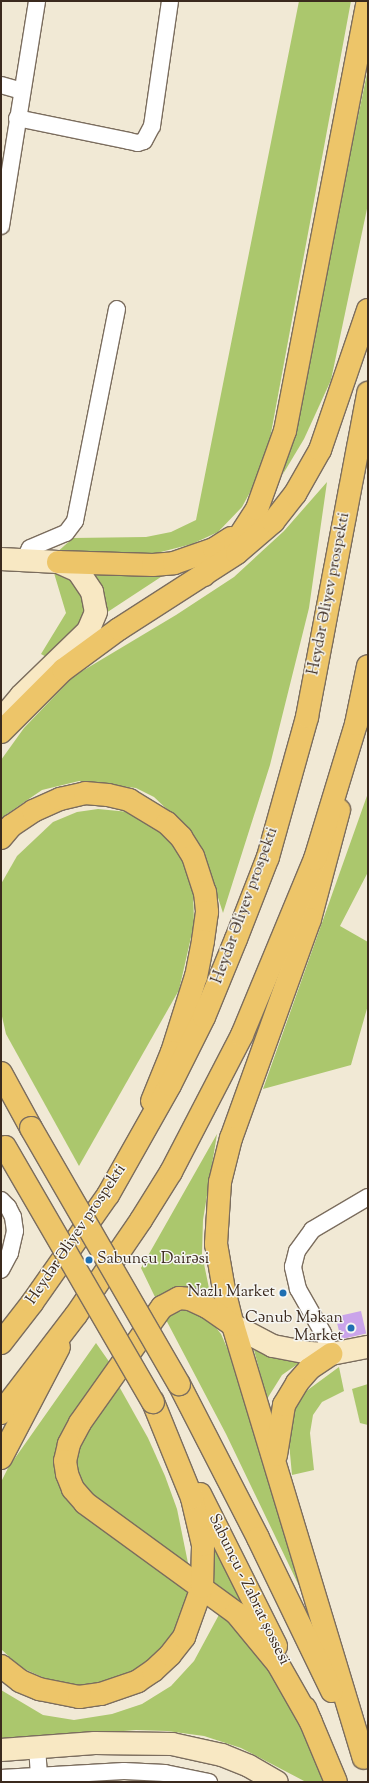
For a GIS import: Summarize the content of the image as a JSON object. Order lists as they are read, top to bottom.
{
  "streets": {
    "main road": ["Heydər Əliyev prospekti", "Sabunçu - Zabrat şossesi"]
  },
  "places": ["Sabunçu Dairəsi", "Nazlı Market", "Cənub Məkan Market"]
}
